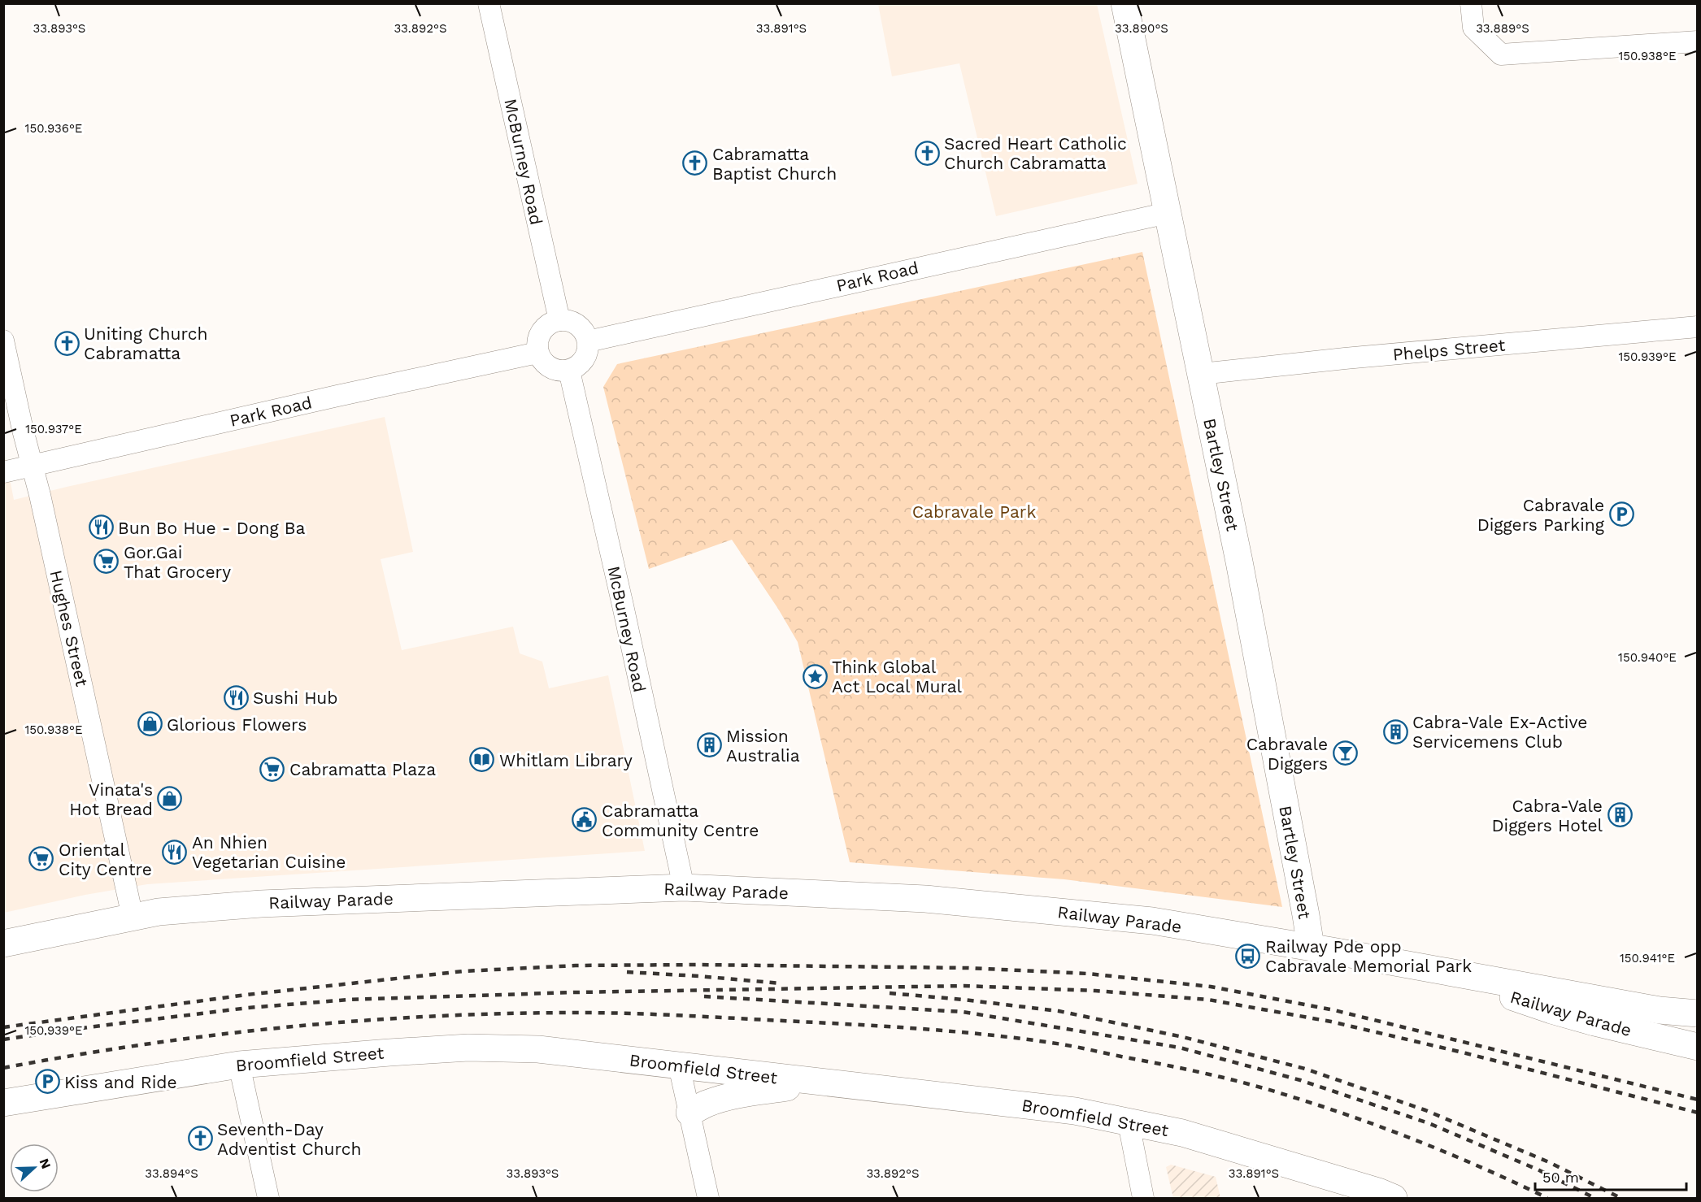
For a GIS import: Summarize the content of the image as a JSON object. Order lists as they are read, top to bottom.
{
  "streets": {
    "main road": ["Bartley Street", "Railway Parade", "Broomfield Street"],
    "street": [
      "McBurney Road",
      "Park Road",
      "Phelps Street",
      "Hughes Street"
    ]
  },
  "crossings": [
    ["McBurney Road", "Park Road"],
    ["McBurney Road", "Railway Parade"],
    ["Park Road", "Bartley Street"],
    ["Park Road", "Hughes Street"],
    ["Phelps Street", "Bartley Street"],
    ["Bartley Street", "Railway Parade"],
    ["Hughes Street", "Railway Parade"]
  ],
  "parks": ["Cabravale Park"],
  "places": {
    "church": [
      "Sacred Heart Catholic Church Cabramatta",
      "Cabramatta Baptist Church",
      "Uniting Church Cabramatta",
      "Seventh-Day Adventist Church"
    ],
    "parking": ["Cabravale Diggers Parking", "Kiss and Ride"],
    "restaurant": ["Bun Bo Hue - Dong Ba", "Sushi Hub", "An Nhien Vegetarian Cuisine"],
    "supermarket": ["Gor.Gai That Grocery", "Cabramatta Plaza", "Oriental City Centre"],
    "place": ["Think Global Act Local Mural"],
    "shop": ["Glorious Flowers", "Vinata's Hot Bread"],
    "building": ["Cabra-Vale Ex-Active Servicemens Club", "Mission Australia", "Cabra-Vale Diggers Hotel"],
    "bar": ["Cabravale Diggers"],
    "library": ["Whitlam Library"],
    "public building": ["Cabramatta Community Centre"],
    "bus stop": ["Railway Pde opp Cabravale Memorial Park"]
  },
  "scale_bar": "50 m",
  "north": "right",
  "coordinates": [
    "33.893°S",
    "33.892°S",
    "33.891°S",
    "33.890°S",
    "33.889°S",
    "150.938°E",
    "150.936°E",
    "150.939°E",
    "150.937°E",
    "150.940°E",
    "150.941°E",
    "33.894°S"
  ]
}
